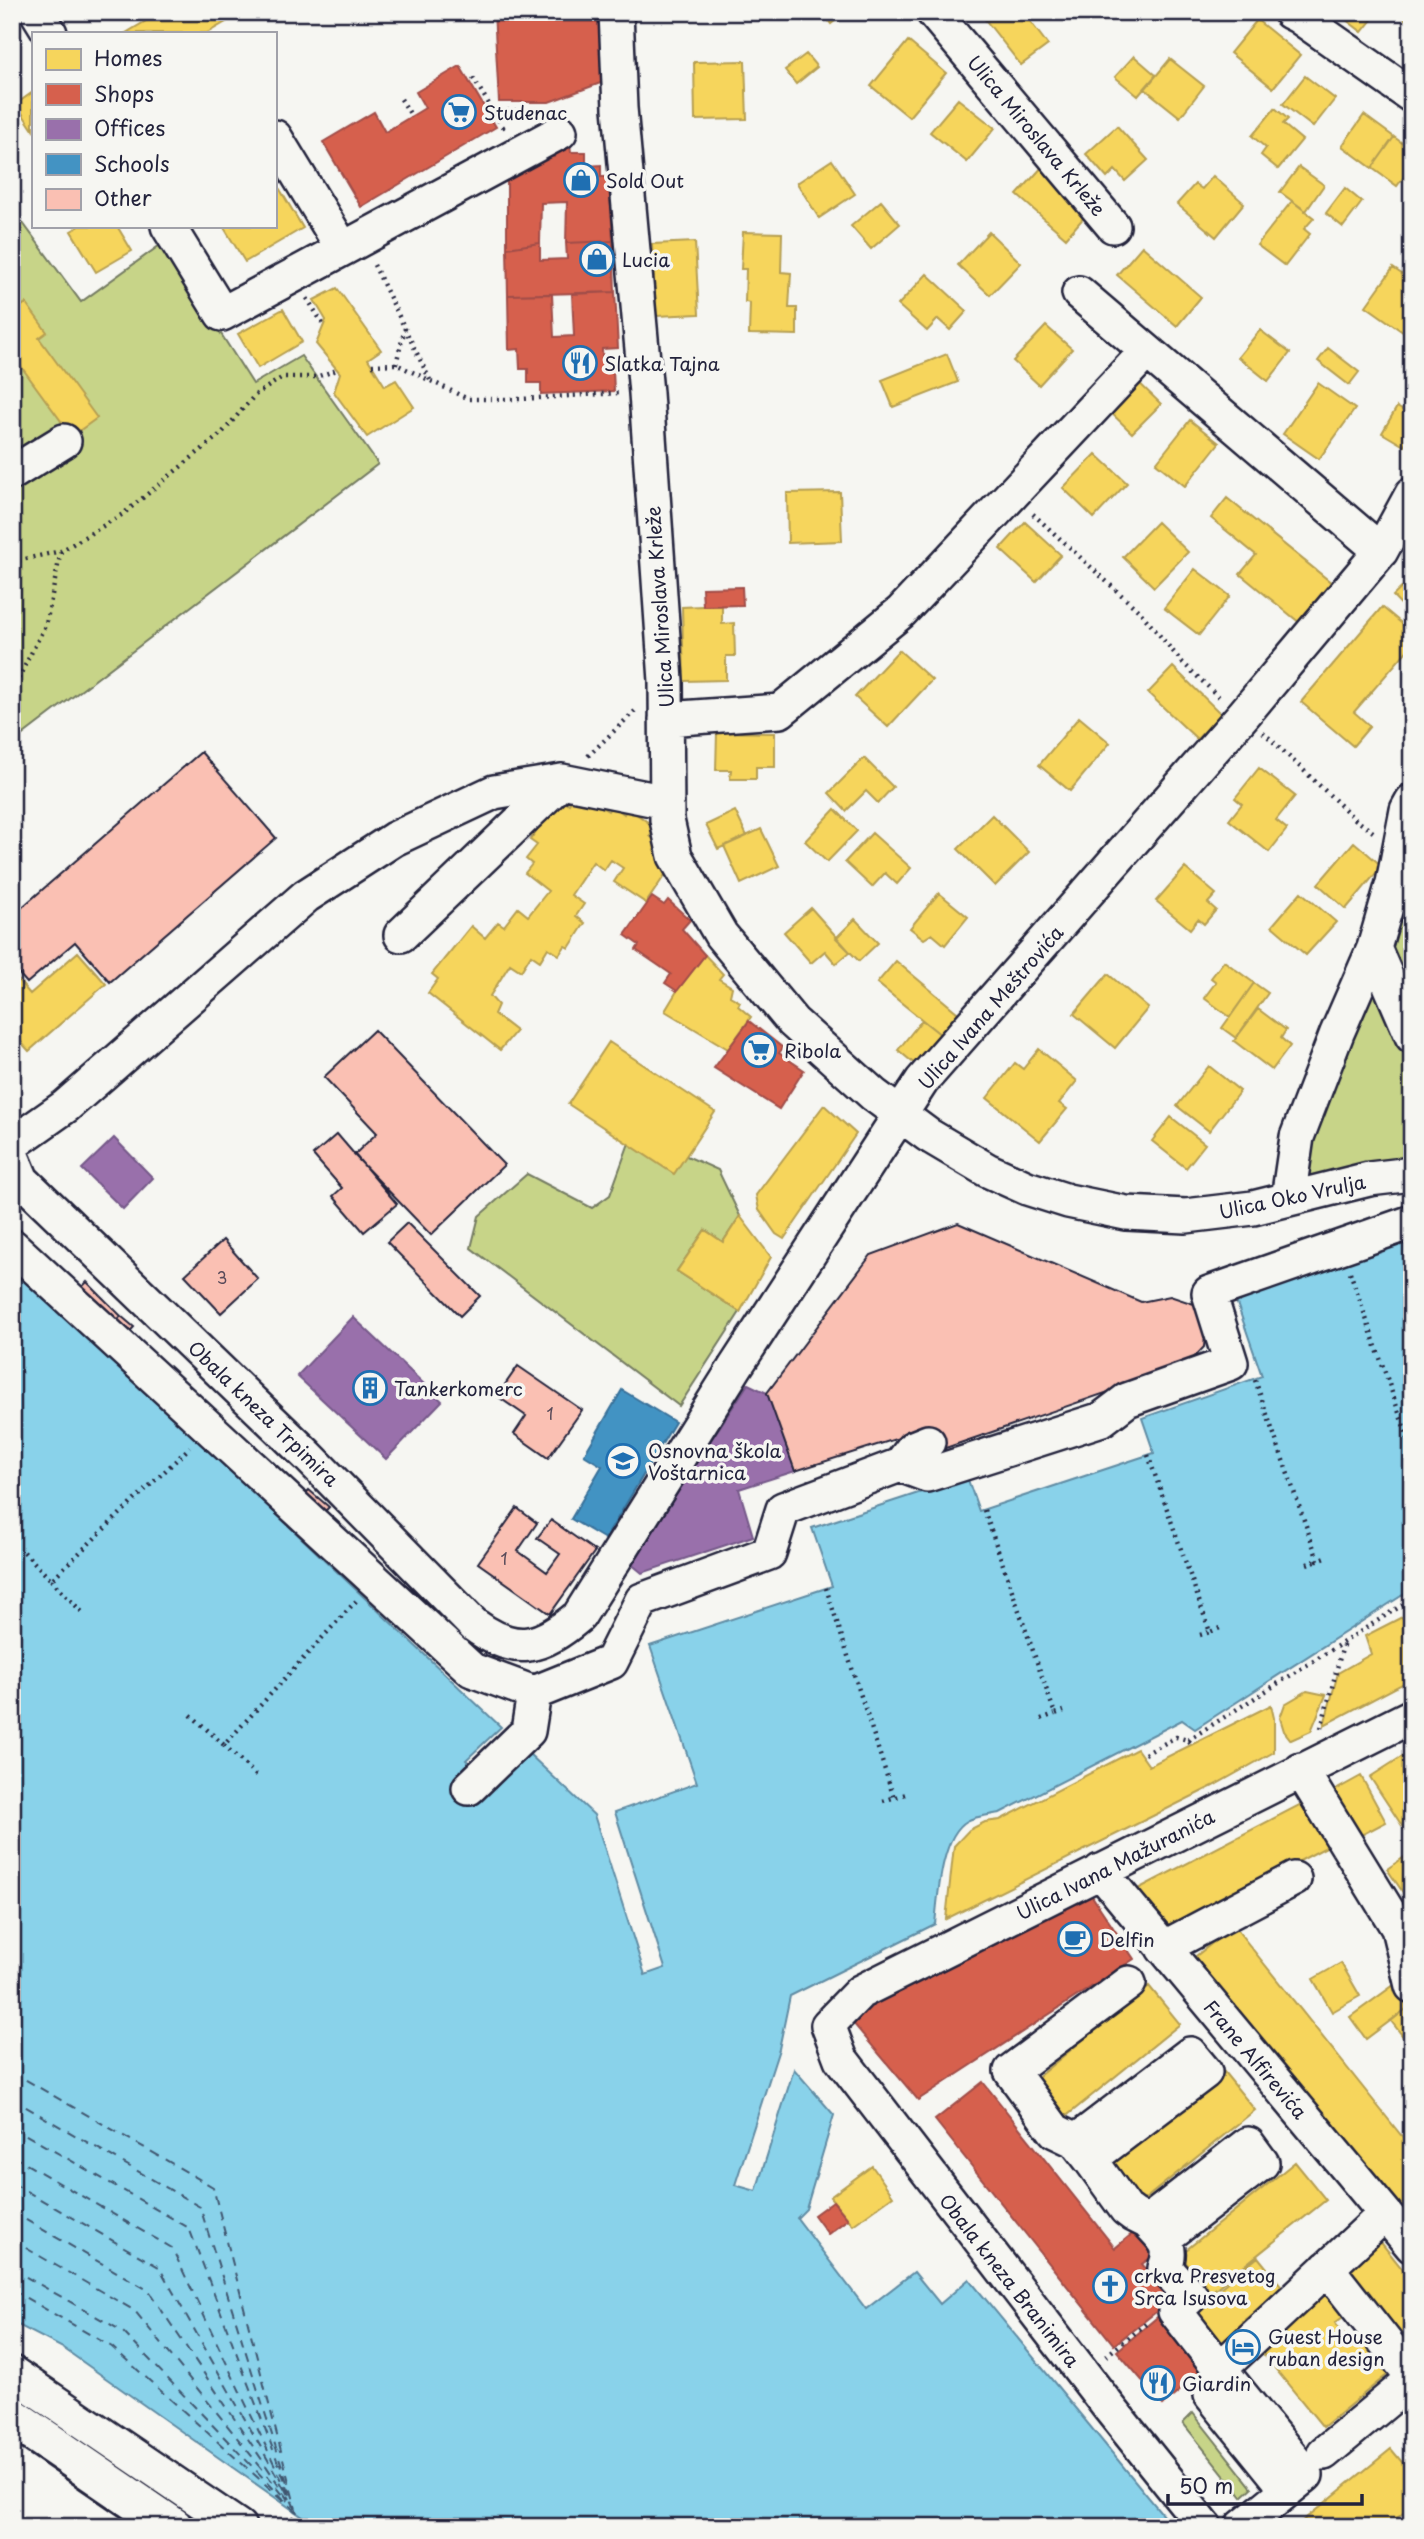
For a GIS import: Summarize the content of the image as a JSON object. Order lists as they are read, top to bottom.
{
  "streets": {
    "street": [
      "Ulica Miroslava Krleže",
      "Ulica Ivana Meštrovića",
      "Ulica Oko Vrulja",
      "Obala kneza Trpimira",
      "Ulica Ivana Mažuranića",
      "Frane Alfirevića",
      "Obala kneza Branimira"
    ]
  },
  "crossings": [
    ["Ulica Miroslava Krleže", "Ulica Ivana Meštrovića"],
    ["Ulica Miroslava Krleže", "Ulica Oko Vrulja"],
    ["Ulica Ivana Meštrovića", "Ulica Oko Vrulja"],
    ["Ulica Ivana Meštrovića", "Obala kneza Trpimira"],
    ["Ulica Ivana Mažuranića", "Frane Alfirevića"],
    ["Ulica Ivana Mažuranića", "Obala kneza Branimira"]
  ],
  "places": {
    "supermarket": ["Studenac", "Ribola"],
    "shop": ["Sold Out", "Lucia"],
    "restaurant": ["Slatka Tajna", "Giardin"],
    "building": ["Tankerkomerc"],
    "school or university": ["Osnovna škola Voštarnica"],
    "cafe": ["Delfin"],
    "church": ["crkva Presvetog Srca Isusova"],
    "hotel": ["Guest House ruban design"]
  },
  "house_numbers": ["3", "1", "1"],
  "legend": [
    "Homes",
    "Shops",
    "Offices",
    "Schools",
    "Other"
  ],
  "scale_bar": "50 m"
}
